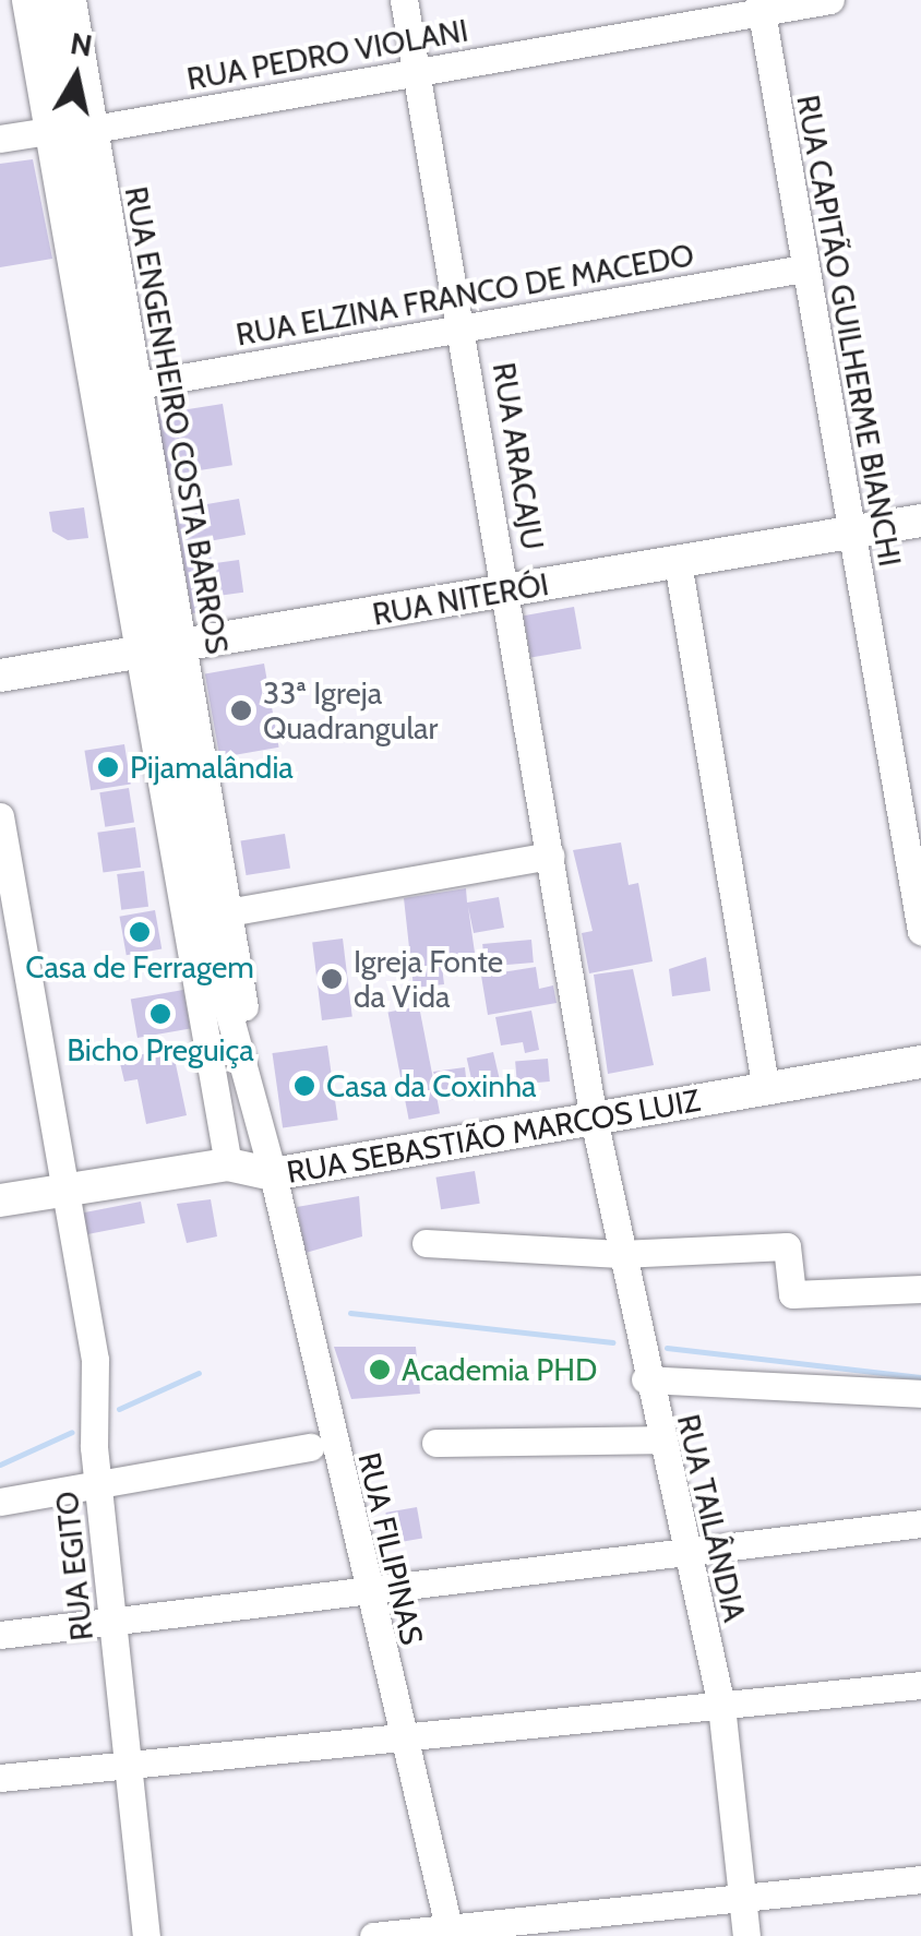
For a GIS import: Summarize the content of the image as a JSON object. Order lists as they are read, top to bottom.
{
  "streets": {
    "main road": ["RUA NITERÓI", "RUA SEBASTIÃO MARCOS LUIZ"],
    "street": [
      "RUA PEDRO VIOLANI",
      "RUA ELZINA FRANCO DE MACEDO",
      "RUA CAPITÃO GUILHERME BIANCHI",
      "RUA ENGENHEIRO COSTA BARROS",
      "RUA ARACAJU",
      "RUA TAILÂNDIA",
      "RUA FILIPINAS",
      "RUA EGITO"
    ]
  },
  "crossings": [
    ["RUA PEDRO VIOLANI", "RUA CAPITÃO GUILHERME BIANCHI"],
    ["RUA PEDRO VIOLANI", "RUA ENGENHEIRO COSTA BARROS"],
    ["RUA PEDRO VIOLANI", "RUA ARACAJU"],
    ["RUA ELZINA FRANCO DE MACEDO", "RUA CAPITÃO GUILHERME BIANCHI"],
    ["RUA ELZINA FRANCO DE MACEDO", "RUA ENGENHEIRO COSTA BARROS"],
    ["RUA ELZINA FRANCO DE MACEDO", "RUA ARACAJU"],
    ["RUA CAPITÃO GUILHERME BIANCHI", "RUA NITERÓI"],
    ["RUA ENGENHEIRO COSTA BARROS", "RUA NITERÓI"],
    ["RUA ENGENHEIRO COSTA BARROS", "RUA SEBASTIÃO MARCOS LUIZ"],
    ["RUA ENGENHEIRO COSTA BARROS", "RUA FILIPINAS"],
    ["RUA ARACAJU", "RUA NITERÓI"],
    ["RUA ARACAJU", "RUA SEBASTIÃO MARCOS LUIZ"],
    ["RUA ARACAJU", "RUA TAILÂNDIA"],
    ["RUA SEBASTIÃO MARCOS LUIZ", "RUA TAILÂNDIA"],
    ["RUA SEBASTIÃO MARCOS LUIZ", "RUA FILIPINAS"],
    ["RUA SEBASTIÃO MARCOS LUIZ", "RUA EGITO"]
  ],
  "places": [
    "33ª Igreja Quadrangular",
    "Pijamalândia",
    "Casa de Ferragem",
    "Igreja Fonte da Vida",
    "Bicho Preguiça",
    "Casa da Coxinha",
    "Academia PHD"
  ],
  "north": "top"
}
